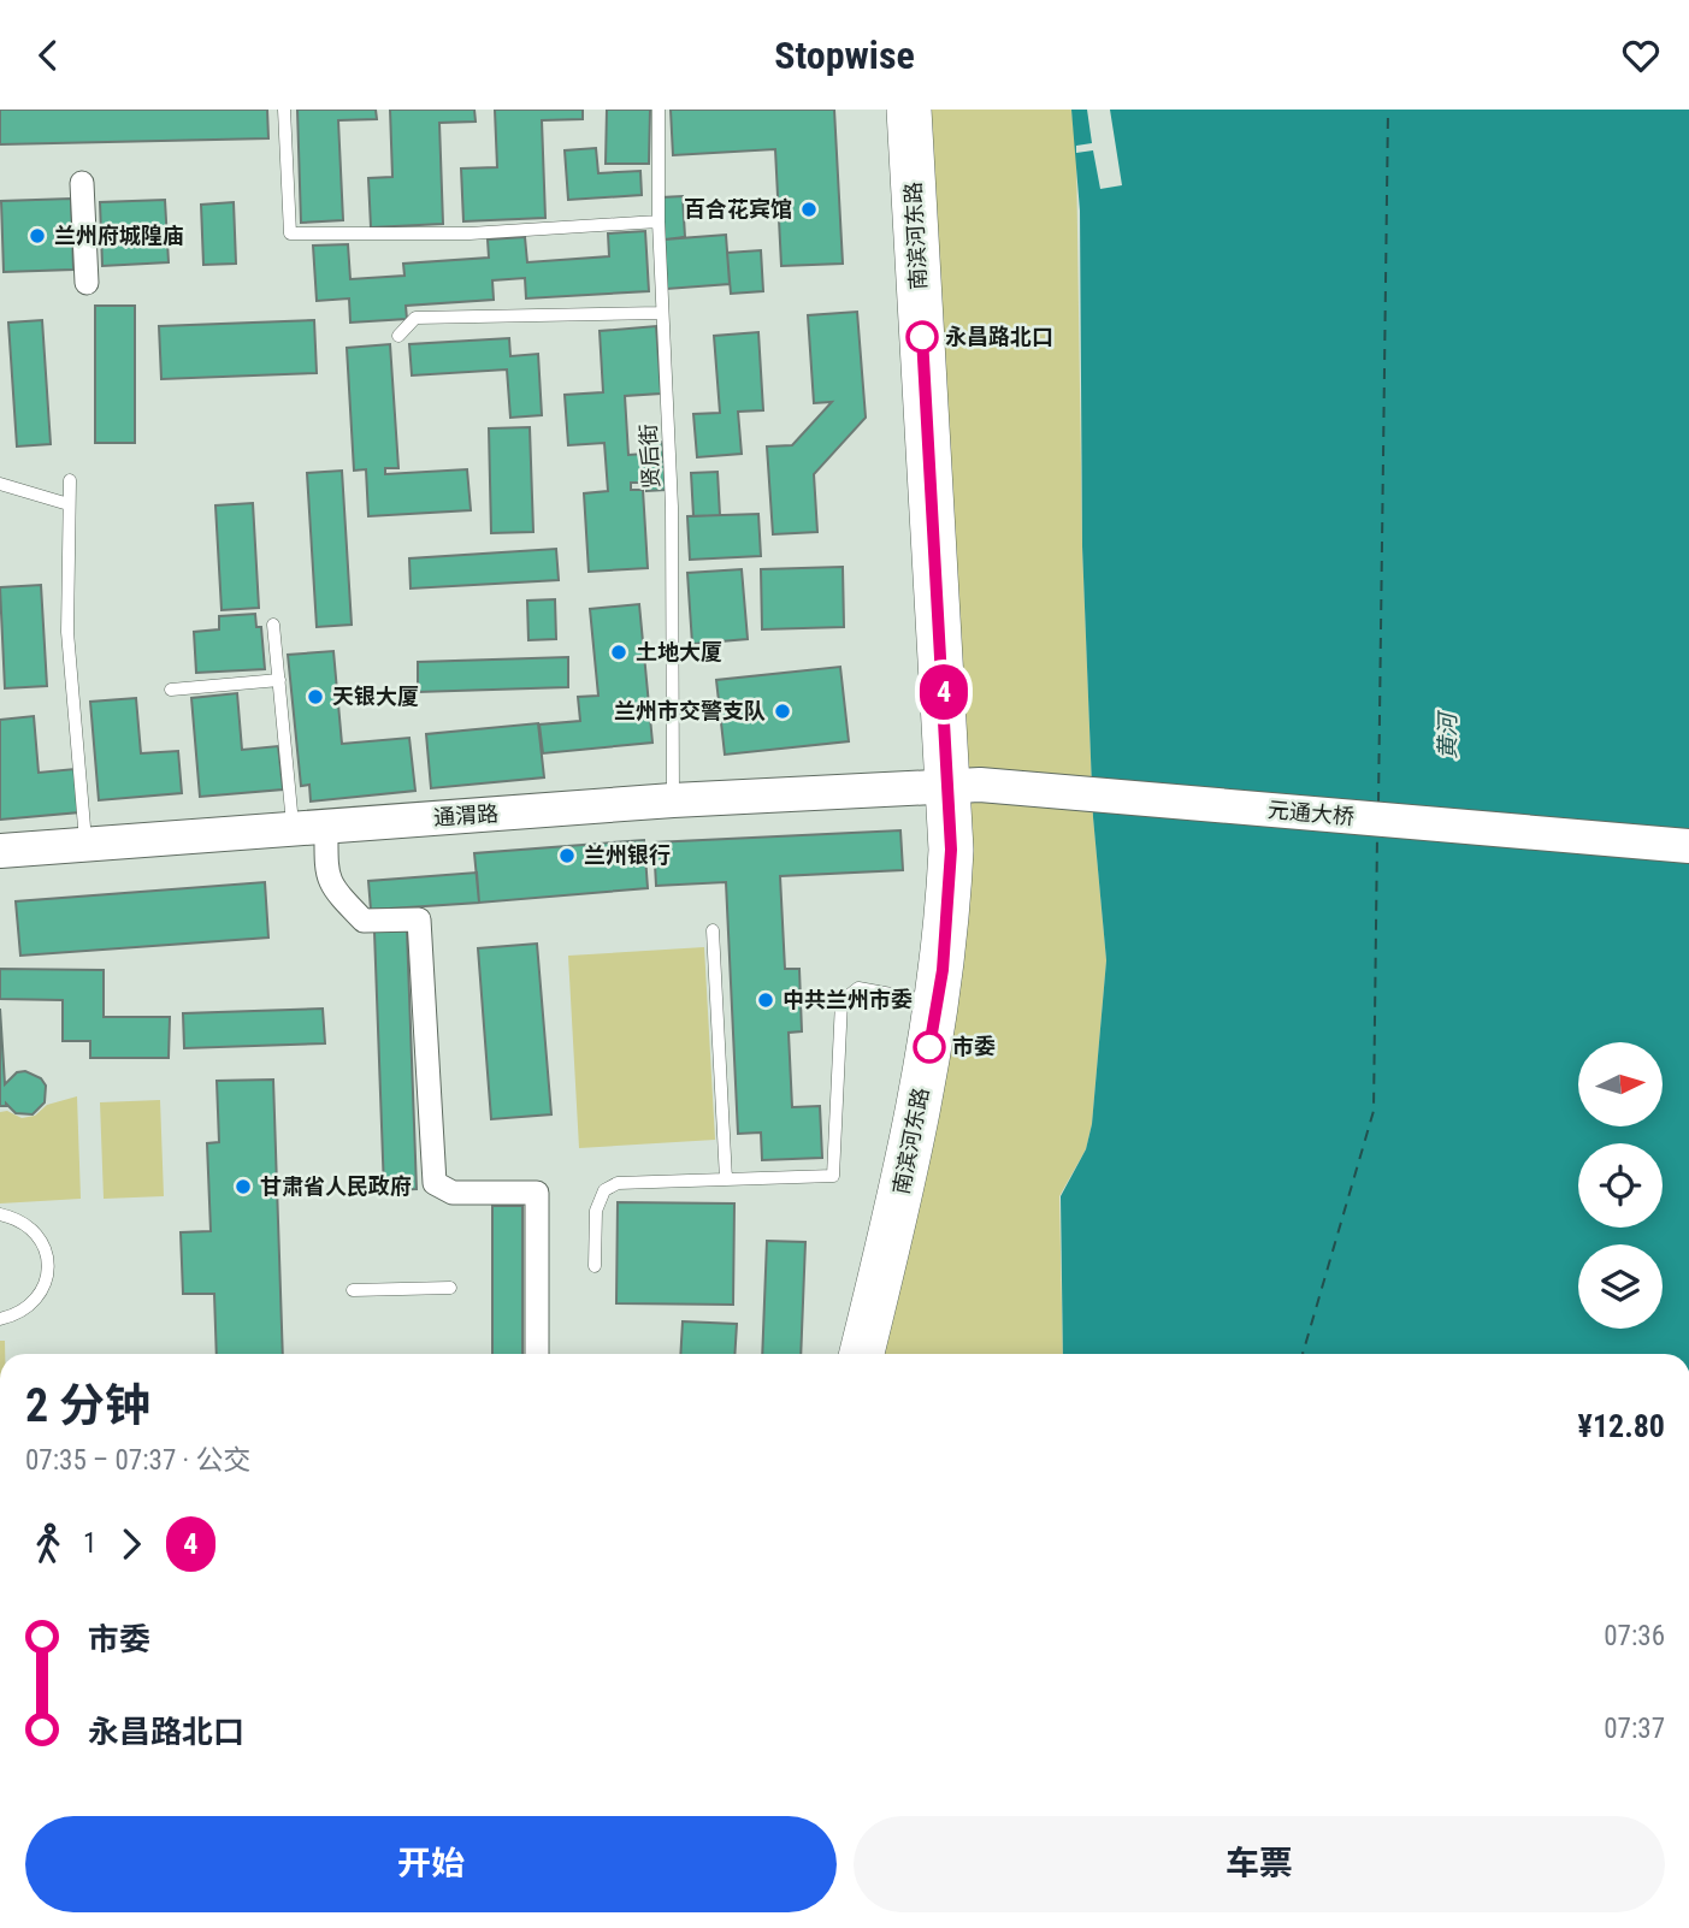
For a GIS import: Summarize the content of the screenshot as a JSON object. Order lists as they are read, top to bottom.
{
  "streets": {
    "highway": ["南滨河东路"],
    "street": ["元通大桥", "通渭路"],
    "lane": ["贤后街"]
  },
  "crossings": [
    ["南滨河东路", "元通大桥"],
    ["南滨河东路", "通渭路"],
    ["贤后街", "通渭路"],
    ["元通大桥", "通渭路"]
  ],
  "water": ["黄河"],
  "places": [
    "百合花宾馆",
    "兰州府城隍庙",
    "永昌路北口",
    "土地大厦",
    "天银大厦",
    "兰州市交警支队",
    "兰州银行",
    "中共兰州市委",
    "市委",
    "甘肃省人民政府"
  ],
  "lines": ["bus line 4"],
  "north": "right",
  "page": {
    "header": "Stopwise",
    "on_map": "4",
    "heading": ["2 分钟", "07:35 – 07:37 · 公交", "¥12.80"],
    "legs": ["1", "4"],
    "list": [
      {
        "name": "市委",
        "value": "07:36"
      },
      {
        "name": "永昌路北口",
        "value": "07:37"
      }
    ],
    "buttons": ["开始", "车票"]
  }
}
